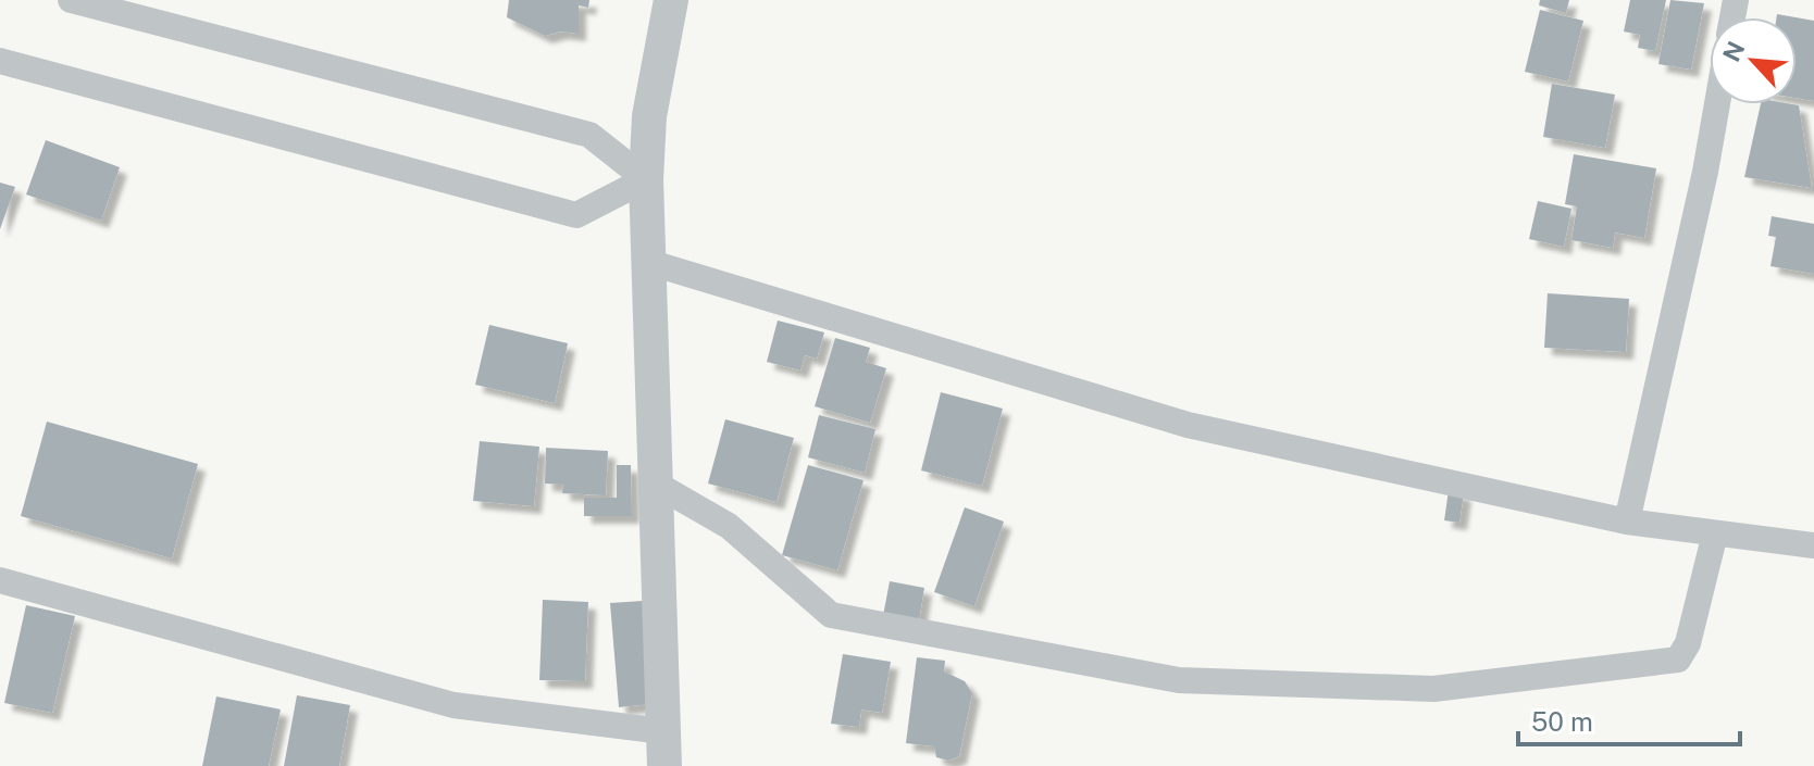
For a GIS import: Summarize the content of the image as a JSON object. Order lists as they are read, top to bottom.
{
  "scale_bar": "50 m",
  "north": "top left"
}
